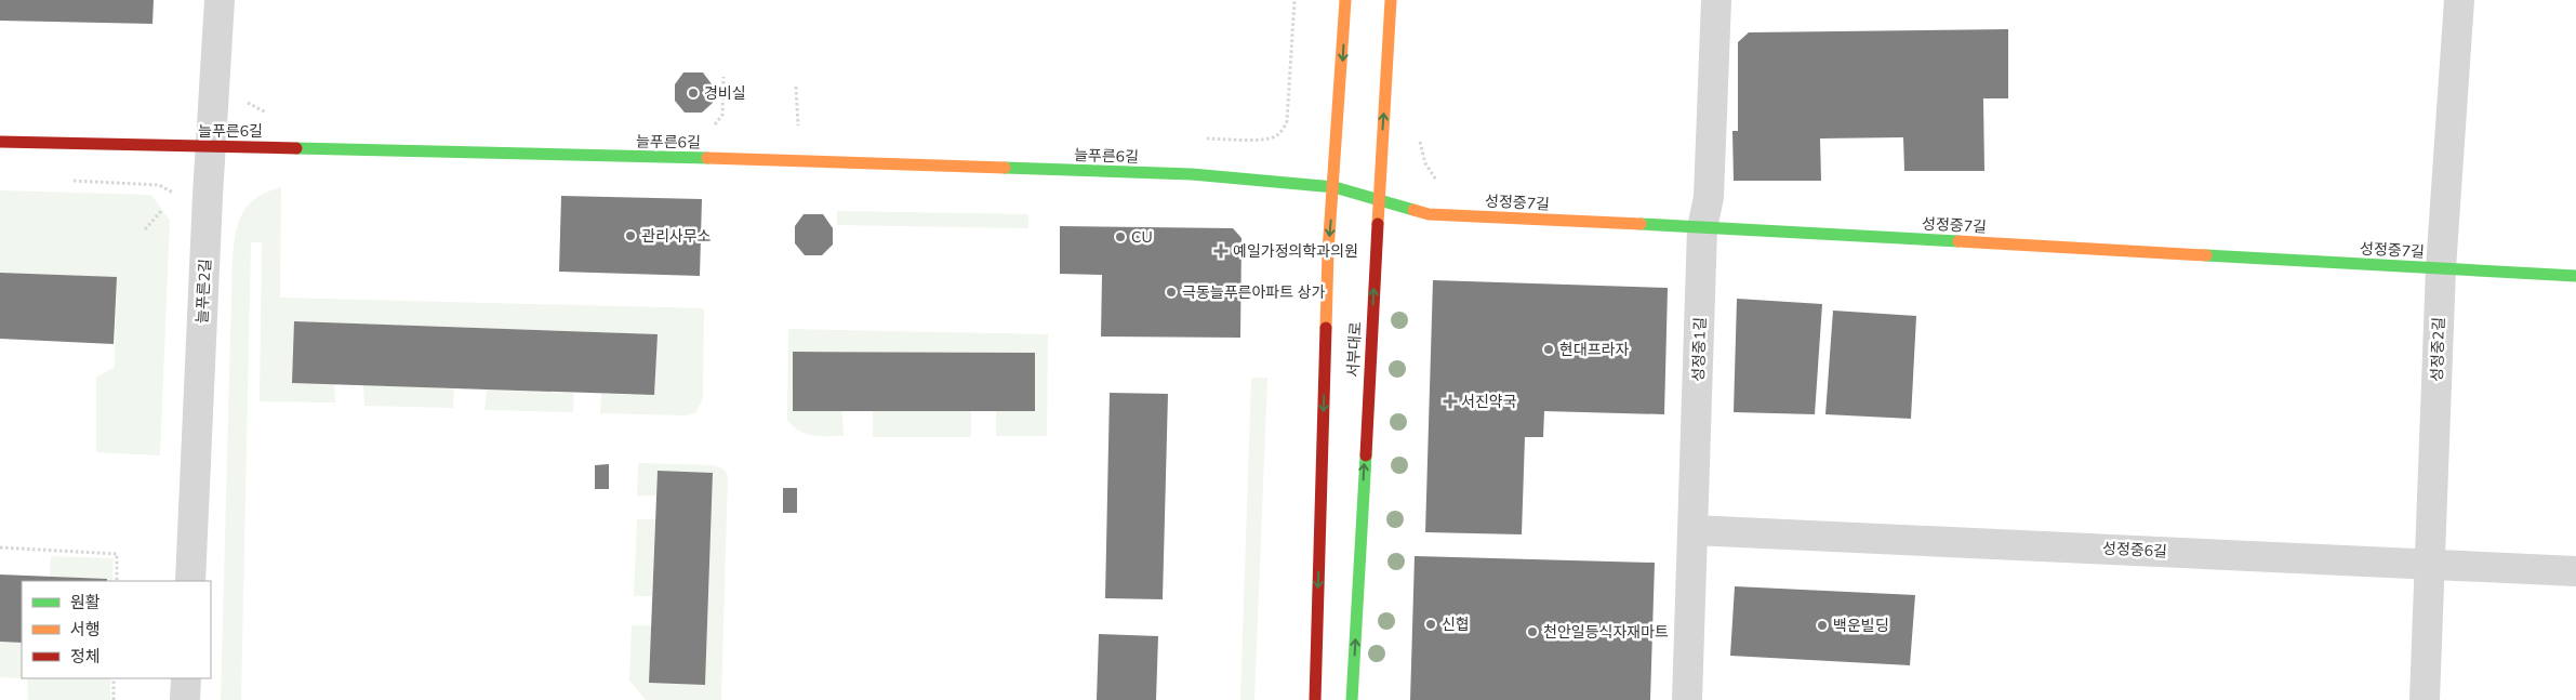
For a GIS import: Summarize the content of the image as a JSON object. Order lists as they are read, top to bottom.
{
  "streets": {
    "street": [
      "늘푸른6길",
      "성정중7길",
      "늘푸른2길",
      "서부대로",
      "성정중1길",
      "성정중2길",
      "성정중6길"
    ]
  },
  "crossings": [
    ["늘푸른6길", "성정중7길"],
    ["늘푸른6길", "늘푸른2길"],
    ["늘푸른6길", "서부대로"],
    ["성정중7길", "서부대로"],
    ["성정중7길", "성정중1길"],
    ["성정중7길", "성정중2길"],
    ["성정중1길", "성정중6길"],
    ["성정중2길", "성정중6길"]
  ],
  "places": {
    "other": [
      "경비실",
      "관리사무소",
      "CU",
      "극동늘푸른아파트 상가",
      "현대프라자",
      "신협",
      "백운빌딩",
      "천안일등식자재마트"
    ],
    "health": ["예일가정의학과의원", "서진약국"]
  },
  "legend": ["원활", "서행", "정체"]
}
